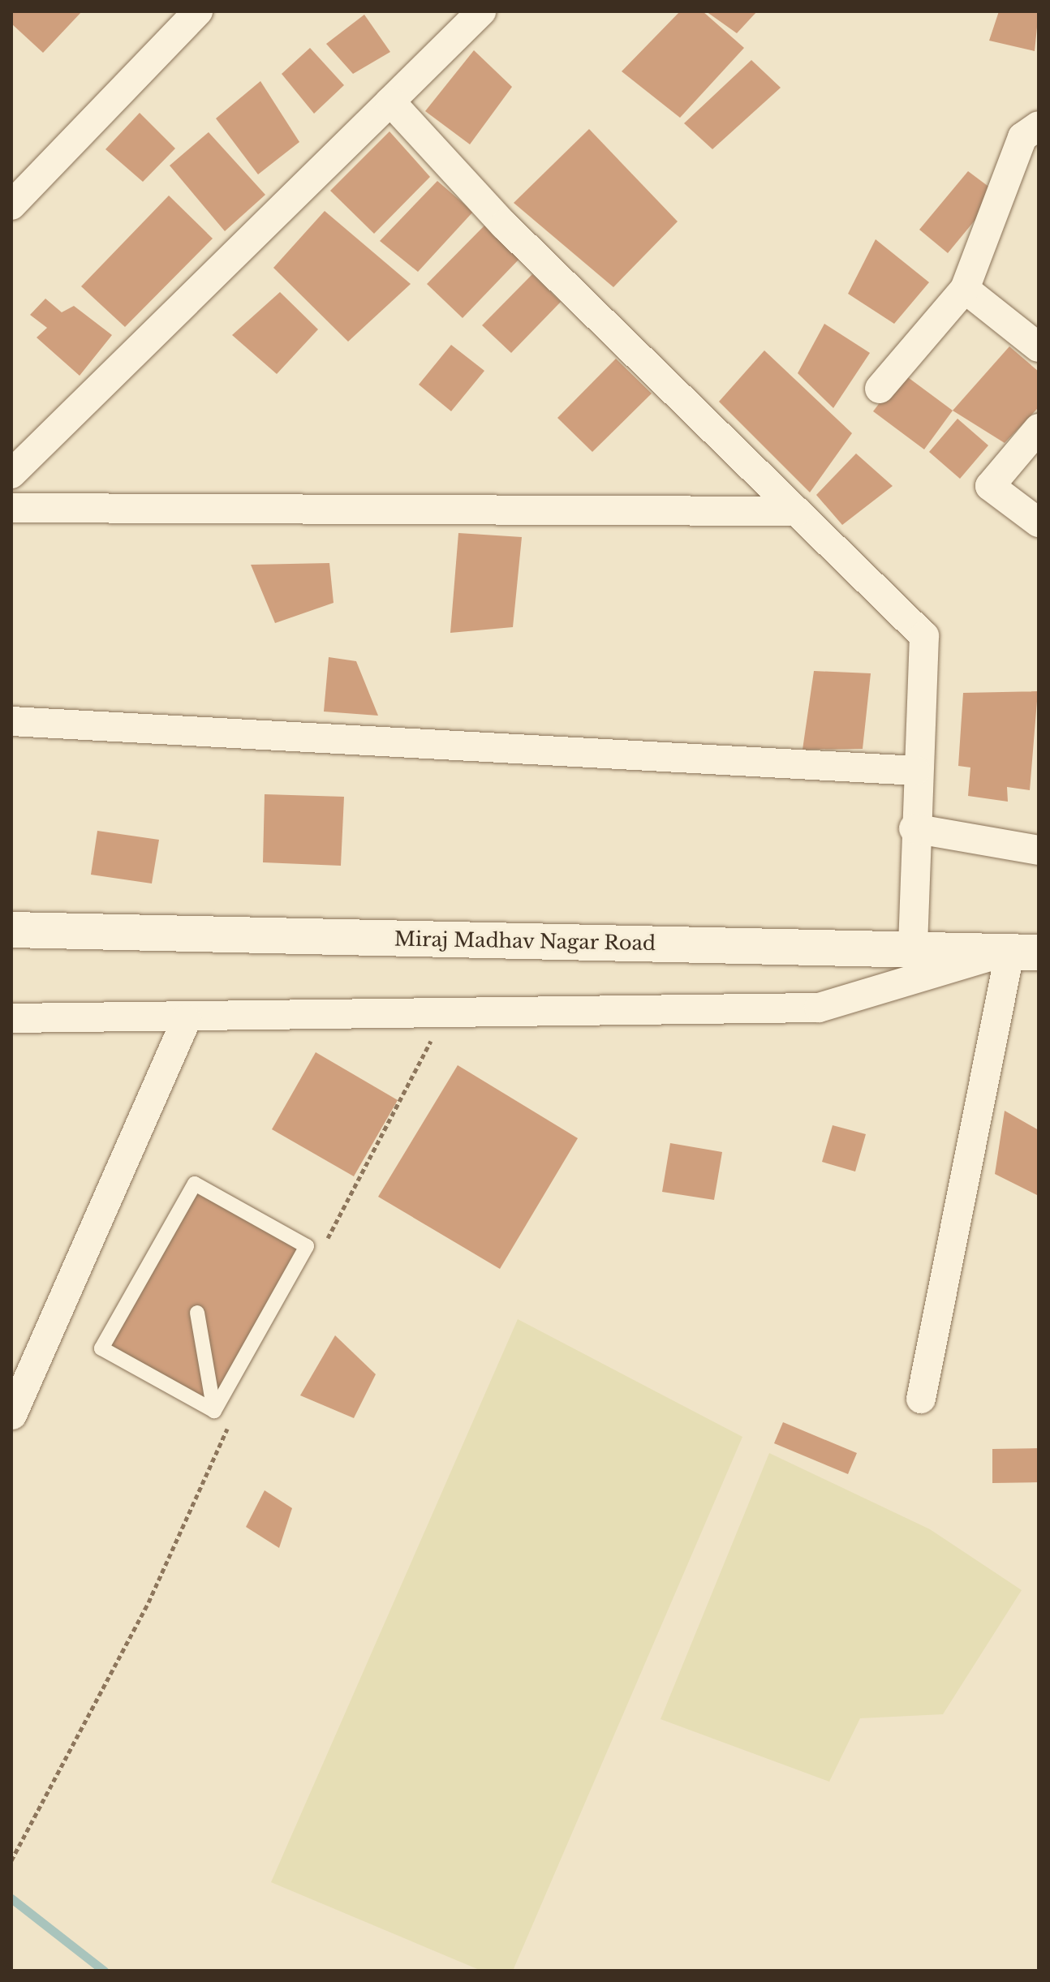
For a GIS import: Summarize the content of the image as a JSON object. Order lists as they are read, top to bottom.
{
  "streets": {
    "street": ["Miraj Madhav Nagar Road"]
  }
}
